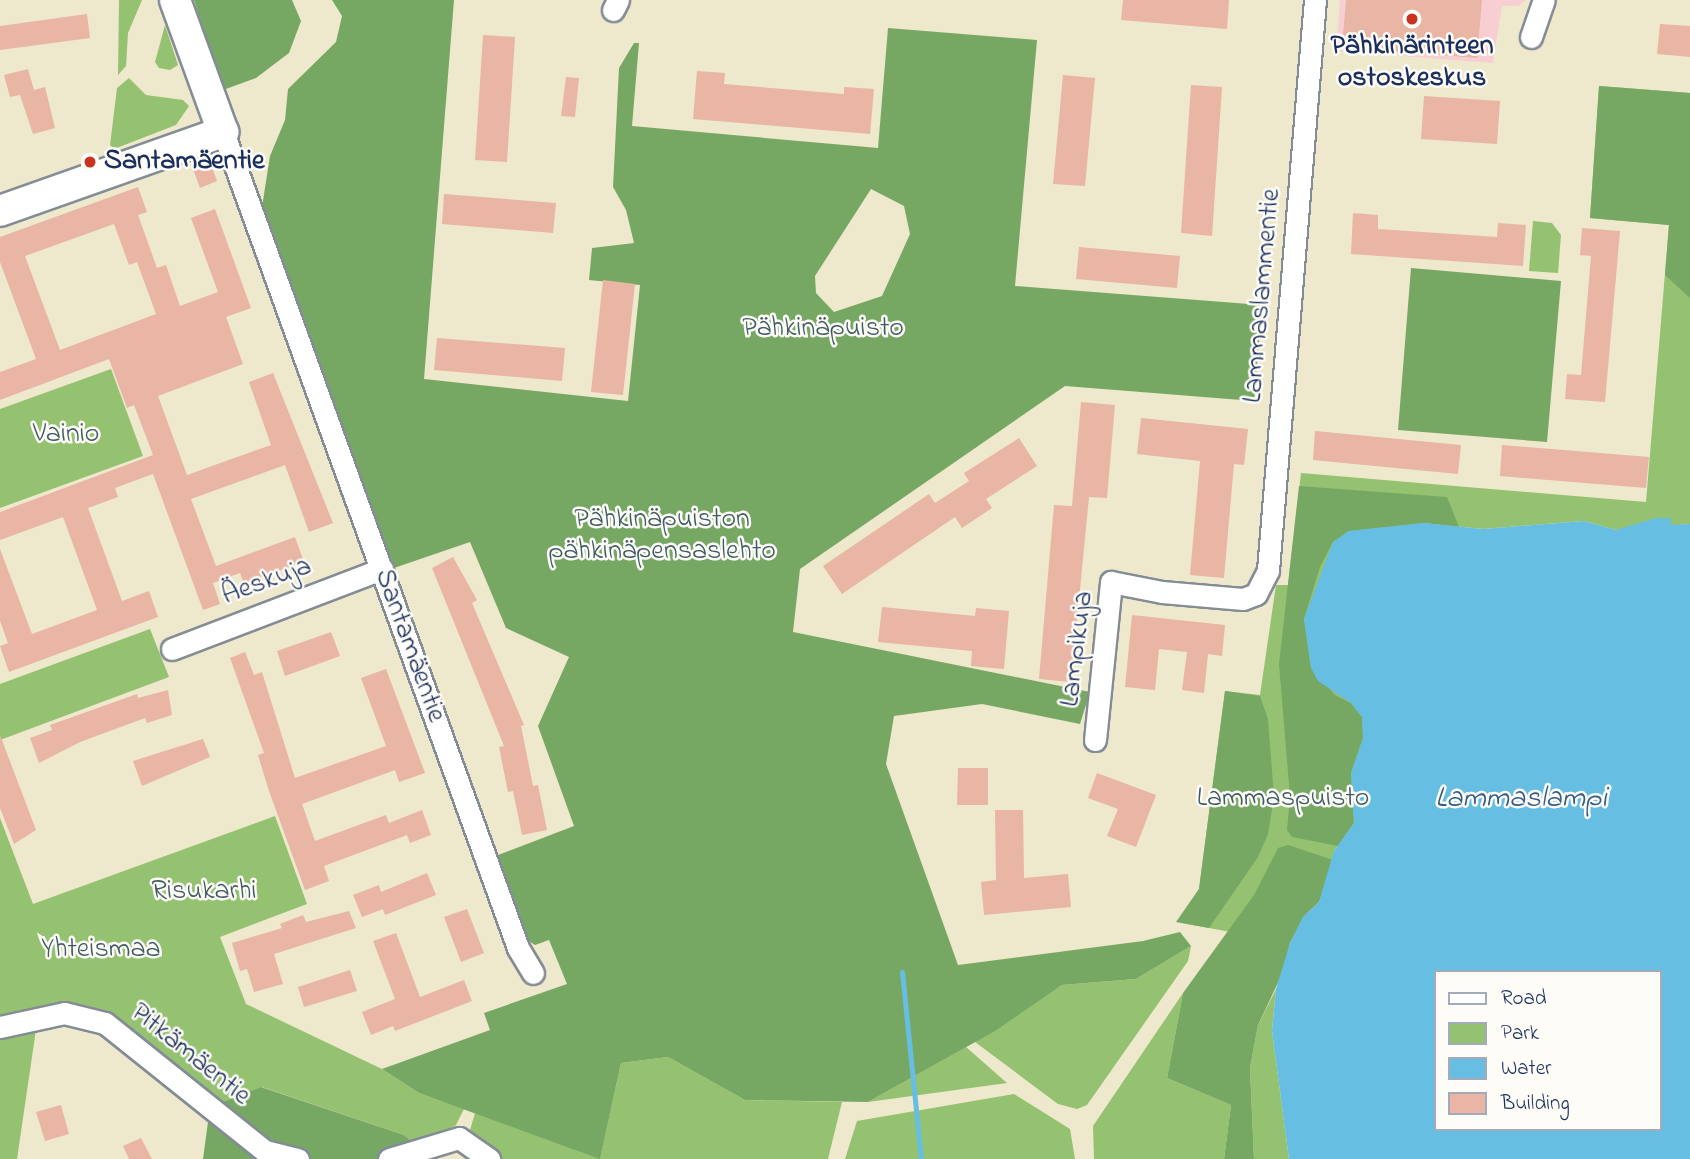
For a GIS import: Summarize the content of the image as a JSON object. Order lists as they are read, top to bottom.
{
  "streets": {
    "street": [
      "Lammaslammentie",
      "Äeskuja",
      "Santamäentie",
      "Lampikuja",
      "Pitkämäentie"
    ]
  },
  "crossings": [
    ["Lammaslammentie", "Lampikuja"],
    ["Äeskuja", "Santamäentie"]
  ],
  "water": ["Lammaslampi"],
  "parks": [
    "Pähkinäpuisto",
    "Vainio",
    "Pähkinäpuiston pähkinäpensaslehto",
    "Lammaspuisto",
    "Risukarhi",
    "Yhteismaa"
  ],
  "places": ["Pähkinärinteen ostoskeskus", "Santamäentie"],
  "legend": [
    "Road",
    "Park",
    "Water",
    "Building"
  ]
}
